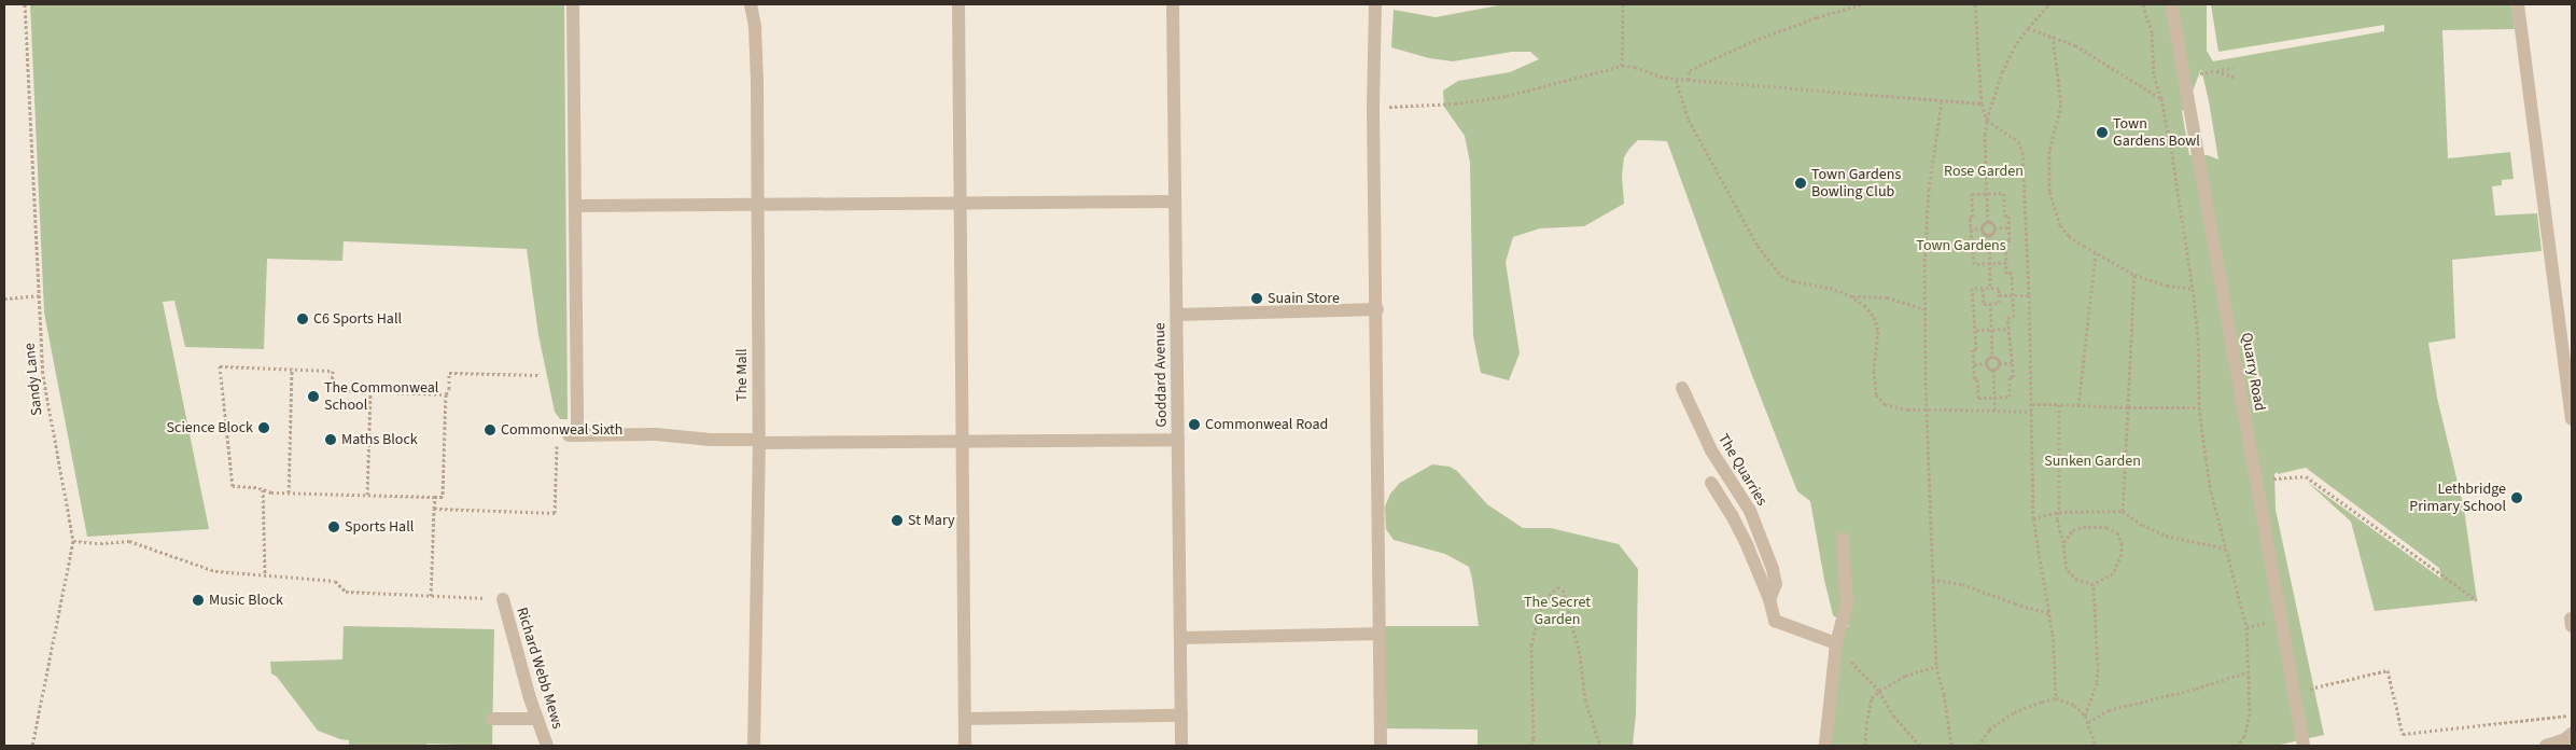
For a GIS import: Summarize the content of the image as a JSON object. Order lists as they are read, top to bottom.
{
  "streets": {
    "street": [
      "Quarry Road",
      "The Mall",
      "Goddard Avenue",
      "The Quarries",
      "Richard Webb Mews"
    ],
    "path": ["Sandy Lane"]
  },
  "parks": [
    "Rose Garden",
    "Town Gardens",
    "Sunken Garden",
    "The Secret Garden"
  ],
  "places": [
    "Town Gardens Bowl",
    "Town Gardens Bowling Club",
    "Suain Store",
    "C6 Sports Hall",
    "The Commonweal School",
    "Commonweal Road",
    "Science Block",
    "Commonweal Sixth",
    "Maths Block",
    "Lethbridge Primary School",
    "St Mary",
    "Sports Hall",
    "Music Block"
  ]
}
